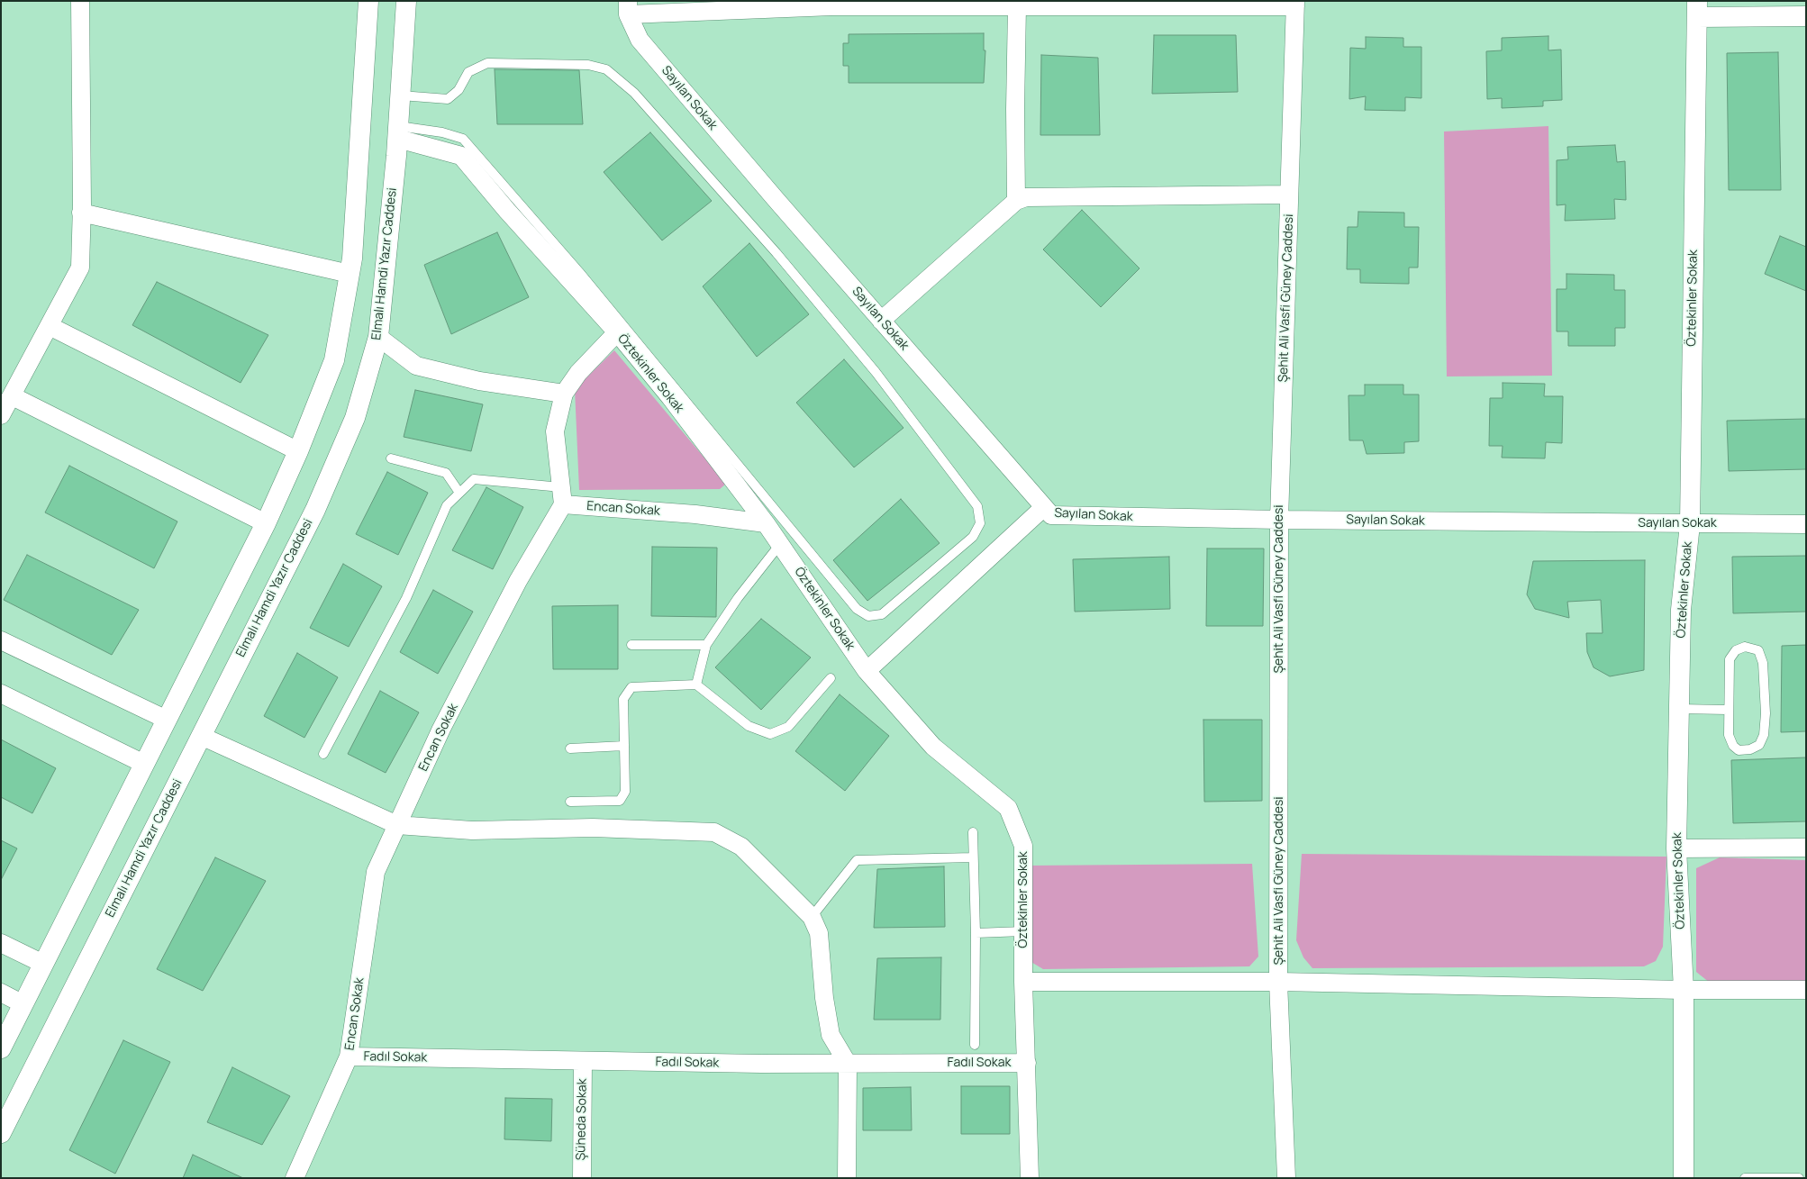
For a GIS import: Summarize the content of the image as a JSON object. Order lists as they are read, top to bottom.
{
  "streets": {
    "main road": ["Elmalı Hamdi Yazır Caddesi", "Öztekinler Sokak"],
    "street": [
      "Sayılan Sokak",
      "Şehit Ali Vasfi Güney Caddesi",
      "Encan Sokak",
      "Fadıl Sokak",
      "Şüheda Sokak"
    ]
  },
  "crossings": [
    ["Sayılan Sokak", "Şehit Ali Vasfi Güney Caddesi"],
    ["Sayılan Sokak", "Öztekinler Sokak"],
    ["Elmalı Hamdi Yazır Caddesi", "Öztekinler Sokak"],
    ["Öztekinler Sokak", "Encan Sokak"],
    ["Öztekinler Sokak", "Fadıl Sokak"],
    ["Encan Sokak", "Fadıl Sokak"],
    ["Fadıl Sokak", "Şüheda Sokak"]
  ]
}
